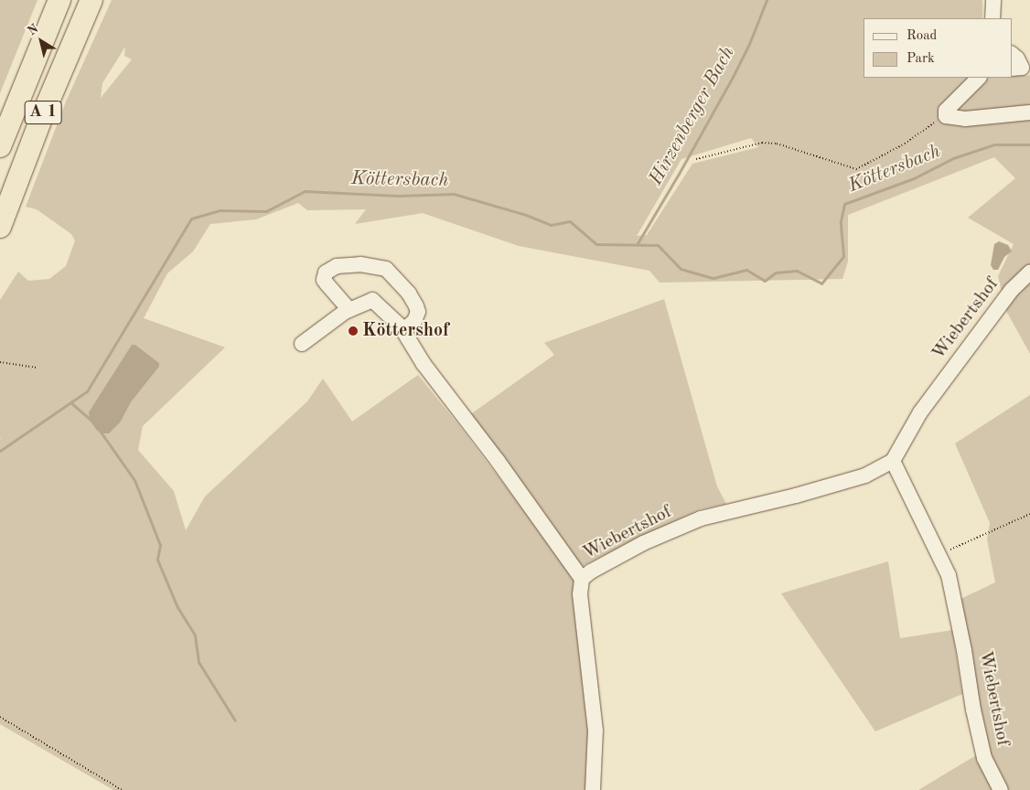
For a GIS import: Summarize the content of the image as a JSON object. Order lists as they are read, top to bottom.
{
  "streets": {
    "highway": ["A 1"],
    "street": ["Wiebertshof"]
  },
  "water": ["Hirzenberger Bach", "Köttersbach"],
  "places": ["Köttershof"],
  "legend": ["Road", "Park"],
  "north": "top left"
}
